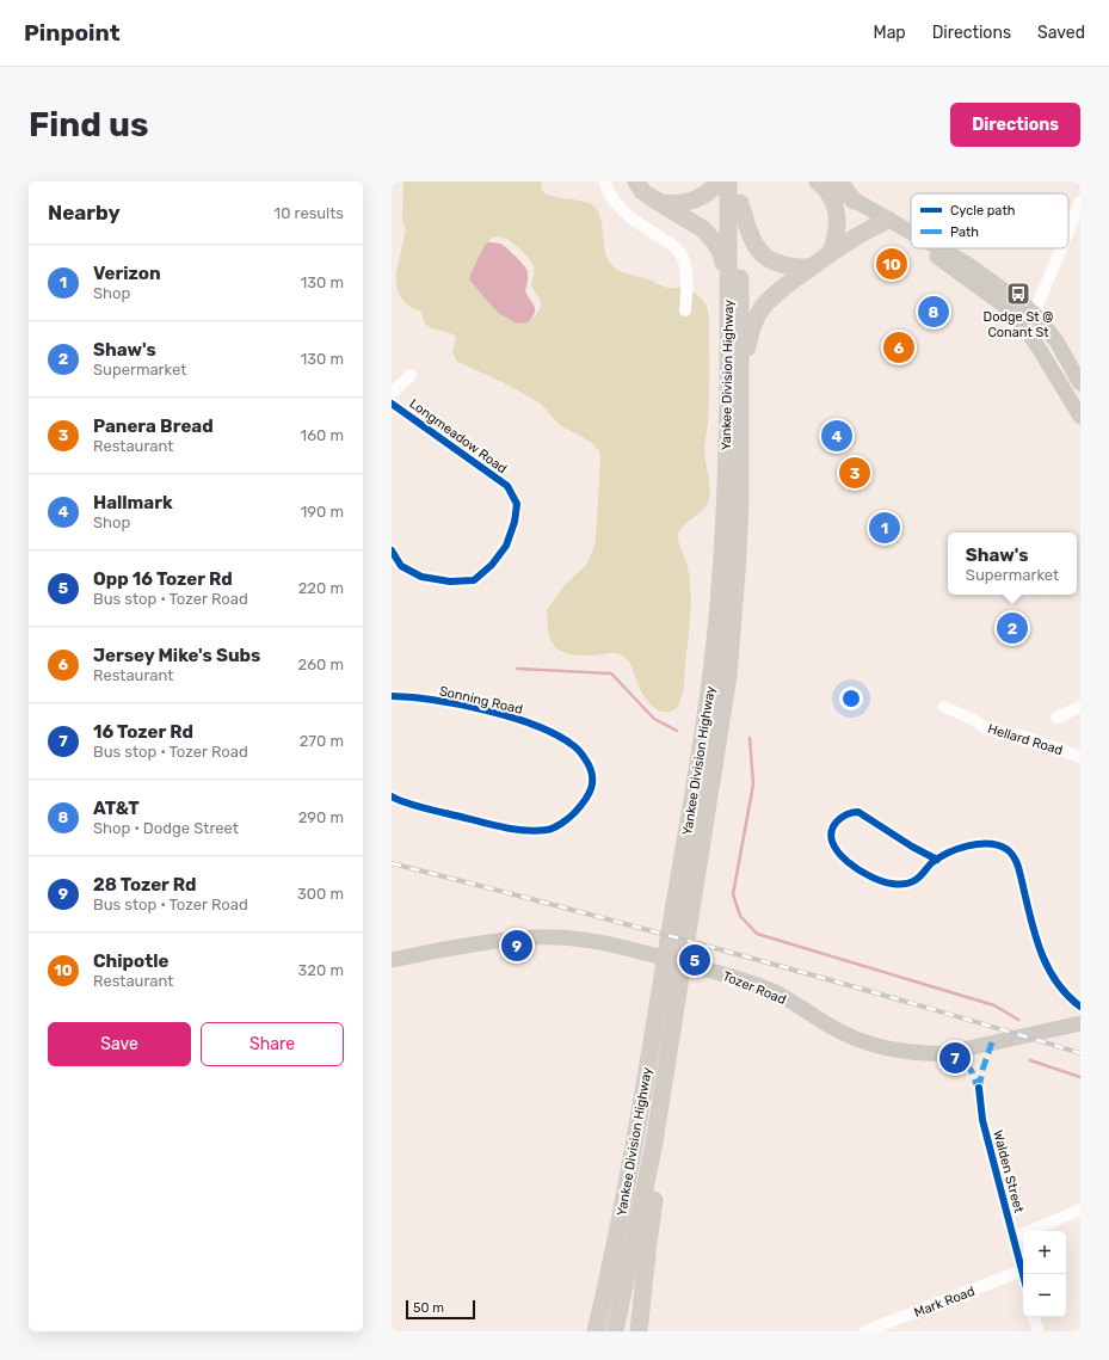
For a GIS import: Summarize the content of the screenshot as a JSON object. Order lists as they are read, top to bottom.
{
  "streets": {
    "highway": ["Yankee Division Highway"],
    "main road": ["Tozer Road"],
    "street": [
      "Longmeadow Road",
      "Sonning Road",
      "Hellard Road",
      "Walden Street",
      "Mark Road"
    ]
  },
  "crossings": [
    ["Walden Street", "Mark Road"]
  ],
  "places": {
    "bus stop": ["Dodge St @ Conant St"]
  },
  "legend": ["Cycle path", "Path"],
  "scale_bar": "50 m",
  "page": {
    "header": "Pinpoint",
    "nav": ["Map", "Directions", "Saved"],
    "buttons": [
      "Directions",
      ["Save", "Share"]
    ],
    "title": "Find us",
    "heading": ["Nearby", "10 results"],
    "list": [
      {
        "mark": "1",
        "name": "Verizon",
        "note": "Shop",
        "value": "130 m"
      },
      {
        "mark": "2",
        "name": "Shaw's",
        "note": "Supermarket",
        "value": "130 m"
      },
      {
        "mark": "3",
        "name": "Panera Bread",
        "note": "Restaurant",
        "value": "160 m"
      },
      {
        "mark": "4",
        "name": "Hallmark",
        "note": "Shop",
        "value": "190 m"
      },
      {
        "mark": "5",
        "name": "Opp 16 Tozer Rd",
        "note": "Bus stop · Tozer Road",
        "value": "220 m"
      },
      {
        "mark": "6",
        "name": "Jersey Mike's Subs",
        "note": "Restaurant",
        "value": "260 m"
      },
      {
        "mark": "7",
        "name": "16 Tozer Rd",
        "note": "Bus stop · Tozer Road",
        "value": "270 m"
      },
      {
        "mark": "8",
        "name": "AT&T",
        "note": "Shop · Dodge Street",
        "value": "290 m"
      },
      {
        "mark": "9",
        "name": "28 Tozer Rd",
        "note": "Bus stop · Tozer Road",
        "value": "300 m"
      },
      {
        "mark": "10",
        "name": "Chipotle",
        "note": "Restaurant",
        "value": "320 m"
      }
    ],
    "pins": [
      "10",
      "8",
      "6",
      "4",
      "3",
      "1",
      "2",
      "9",
      "5",
      "7"
    ],
    "popup": ["Shaw's", "Supermarket"],
    "map_buttons": ["+", "−"],
    "scale": "50 m"
  }
}
